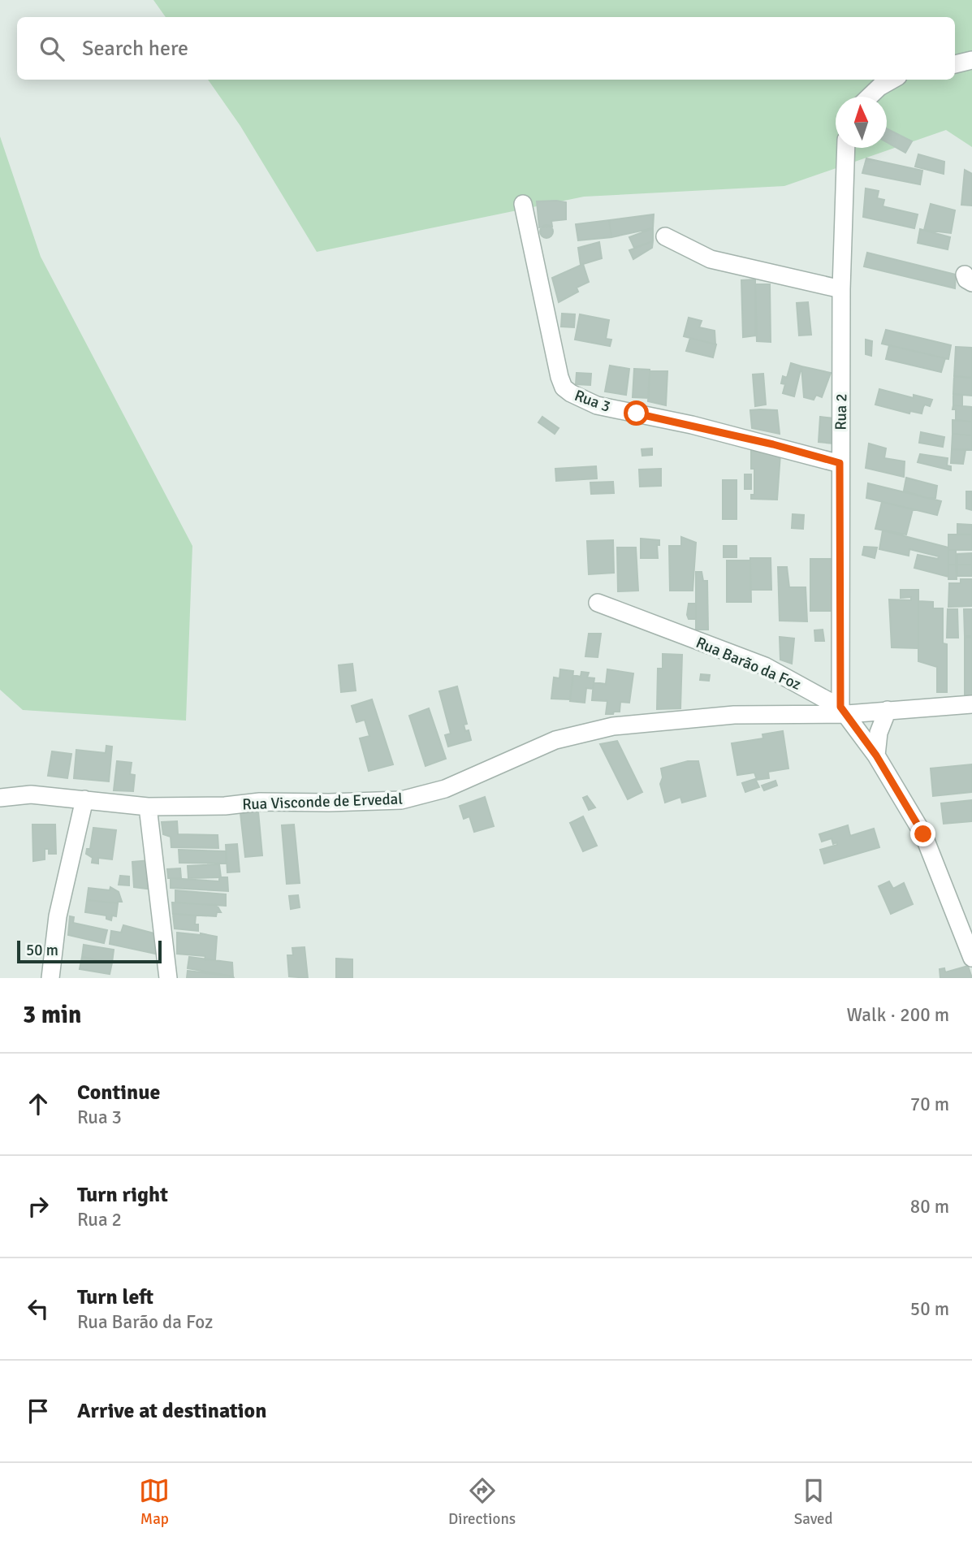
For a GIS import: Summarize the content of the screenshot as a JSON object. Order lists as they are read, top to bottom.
{
  "streets": {
    "street": [
      "Rua 3",
      "Rua 2",
      "Rua Barão da Foz",
      "Rua Visconde de Ervedal"
    ]
  },
  "crossings": [
    ["Rua 3", "Rua 2"],
    ["Rua 2", "Rua Barão da Foz"],
    ["Rua 2", "Rua Visconde de Ervedal"],
    ["Rua Barão da Foz", "Rua Visconde de Ervedal"]
  ],
  "scale_bar": "50 m",
  "north": "top",
  "page": {
    "search": "Search here",
    "scale": "50 m",
    "heading": ["3 min", "Walk · 200 m"],
    "list": [
      ["Continue", "Rua 3", "70 m"],
      ["Turn right", "Rua 2", "80 m"],
      ["Turn left", "Rua Barão da Foz", "50 m"],
      "Arrive at destination"
    ],
    "nav": ["Map", "Directions", "Saved"]
  }
}
